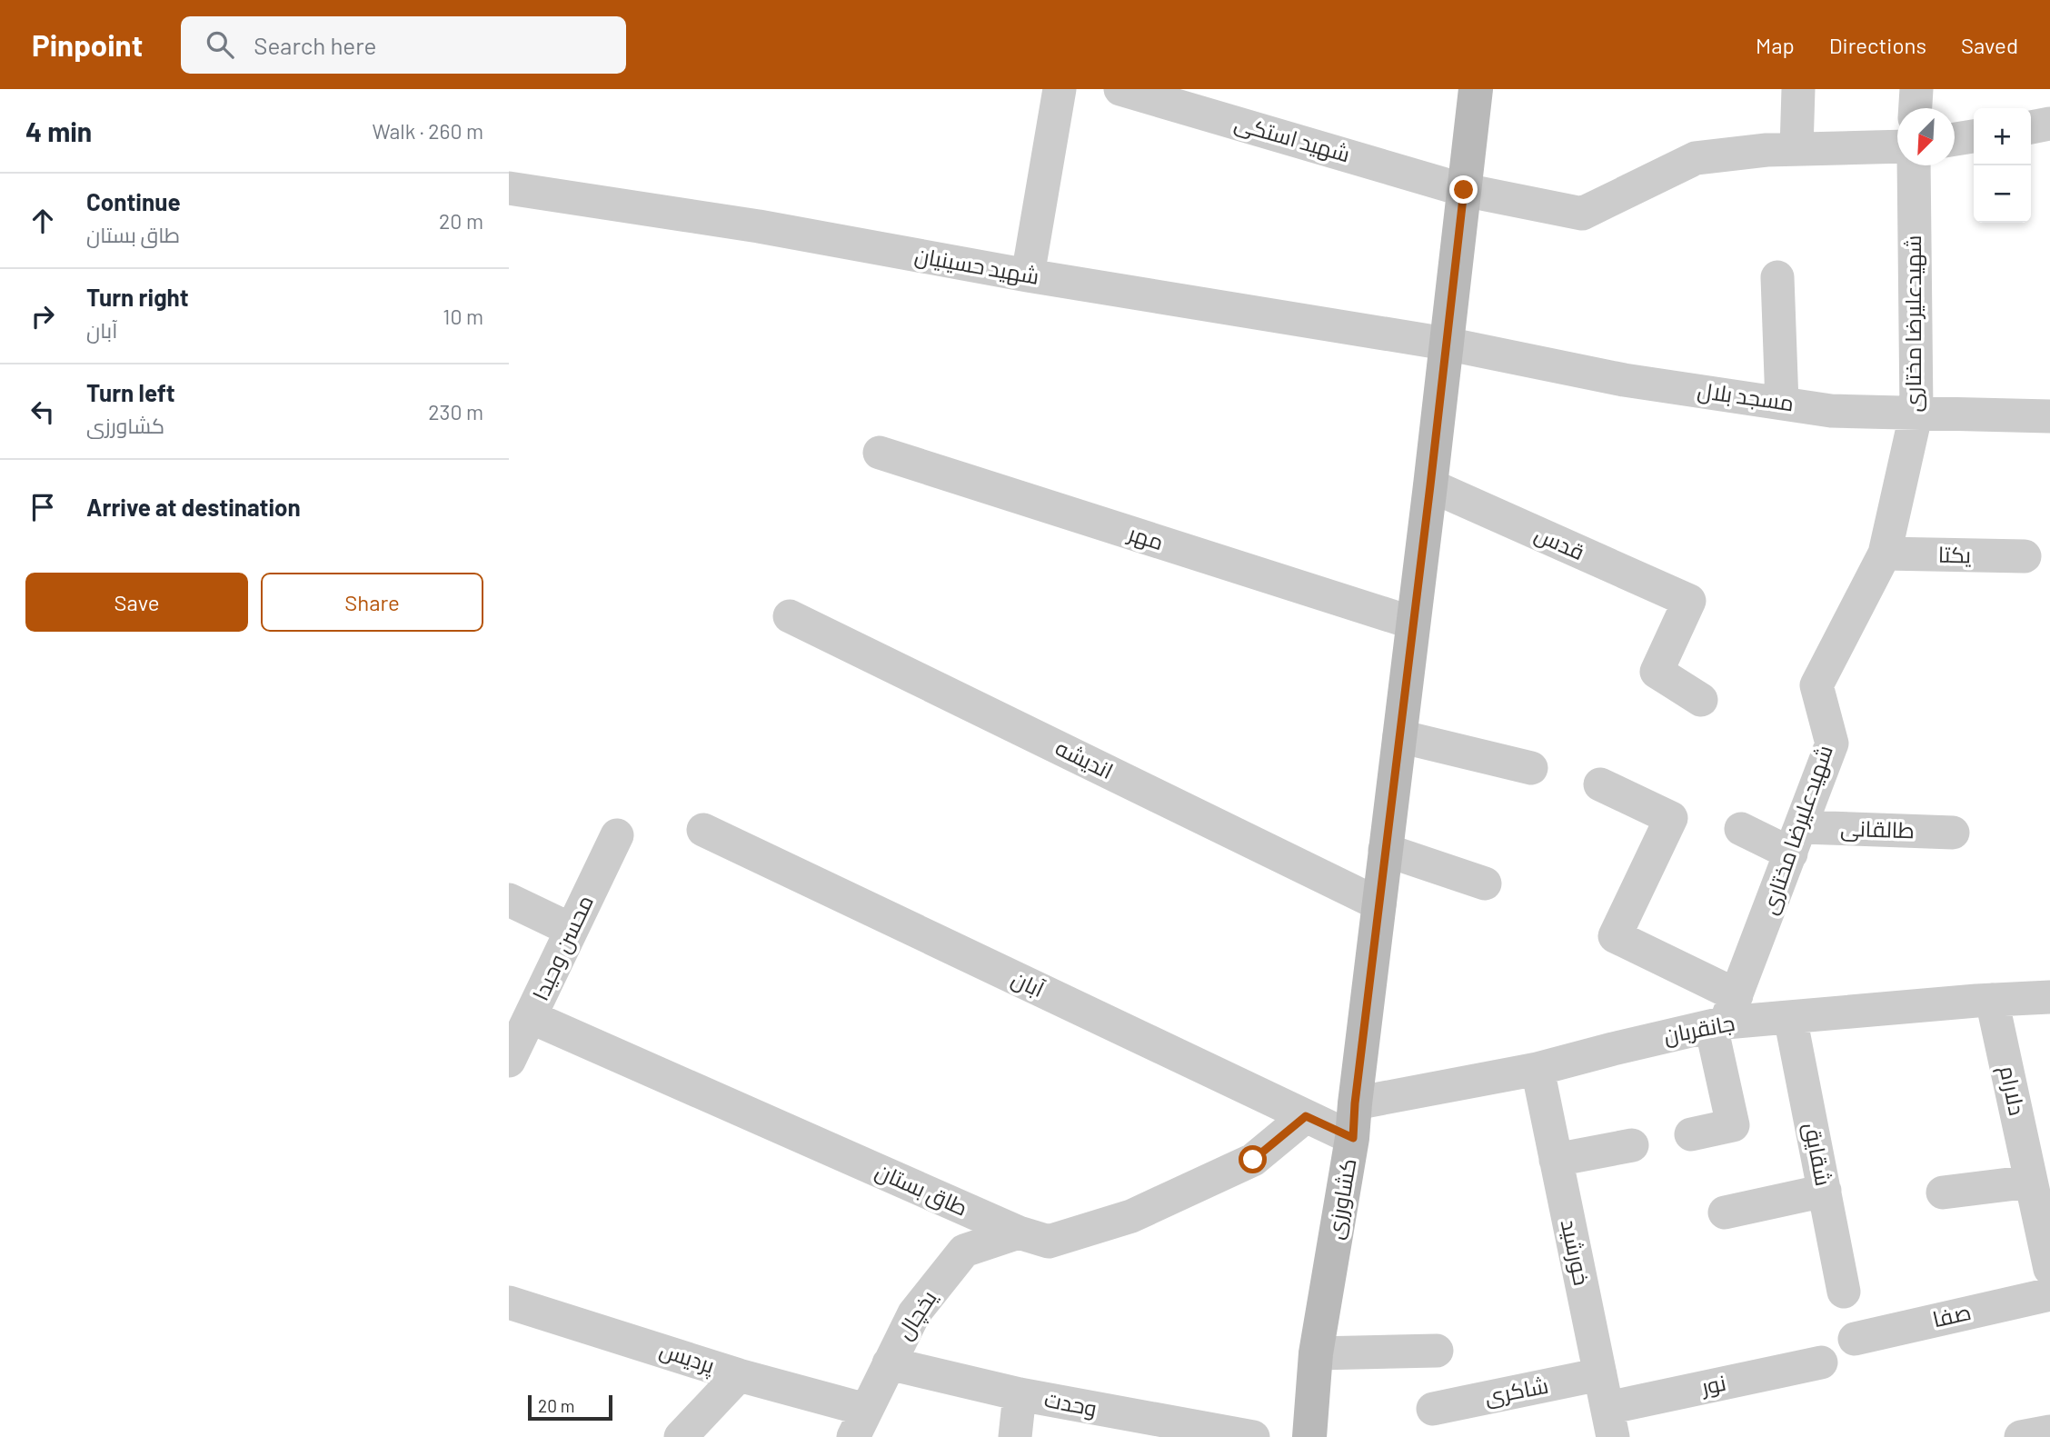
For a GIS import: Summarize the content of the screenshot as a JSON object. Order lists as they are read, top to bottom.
{
  "streets": {
    "street": [
      "شهید استکی",
      "شهید حسینیان",
      "شهیدعلیرضا مختاری",
      "مسجد بلال",
      "مهر",
      "قدس",
      "یکتا",
      "اندیشه",
      "طالقانی",
      "محسن وحیدا",
      "آبان",
      "جانقربان",
      "دلارام",
      "شقایق",
      "طاق بستان",
      "کشاورزی",
      "خورشید",
      "یخچال",
      "صفا",
      "پردیس",
      "نور",
      "شاکری",
      "وحدت"
    ]
  },
  "crossings": [
    ["شهید استکی", "کشاورزی"],
    ["شهید حسینیان", "مسجد بلال"],
    ["شهید حسینیان", "کشاورزی"],
    ["شهیدعلیرضا مختاری", "مسجد بلال"],
    ["شهیدعلیرضا مختاری", "یکتا"],
    ["شهیدعلیرضا مختاری", "طالقانی"],
    ["شهیدعلیرضا مختاری", "جانقربان"],
    ["مسجد بلال", "کشاورزی"],
    ["مهر", "کشاورزی"],
    ["قدس", "کشاورزی"],
    ["اندیشه", "کشاورزی"],
    ["محسن وحیدا", "طاق بستان"],
    ["آبان", "طاق بستان"],
    ["آبان", "کشاورزی"],
    ["جانقربان", "دلارام"],
    ["جانقربان", "شقایق"],
    ["جانقربان", "کشاورزی"],
    ["جانقربان", "خورشید"],
    ["طاق بستان", "یخچال"],
    ["خورشید", "نور"],
    ["خورشید", "شاکری"],
    ["یخچال", "پردیس"],
    ["یخچال", "وحدت"]
  ],
  "scale_bar": "20 m",
  "north": "bottom left",
  "page": {
    "header": "Pinpoint",
    "search": "Search here",
    "nav": ["Map", "Directions", "Saved"],
    "heading": ["4 min", "Walk · 260 m"],
    "map_buttons": ["+", "−"],
    "list": [
      ["Continue", "طاق بستان", "20 m"],
      ["Turn right", "آبان", "10 m"],
      ["Turn left", "کشاورزی", "230 m"],
      "Arrive at destination"
    ],
    "buttons": ["Save", "Share"],
    "scale": "20 m"
  }
}
